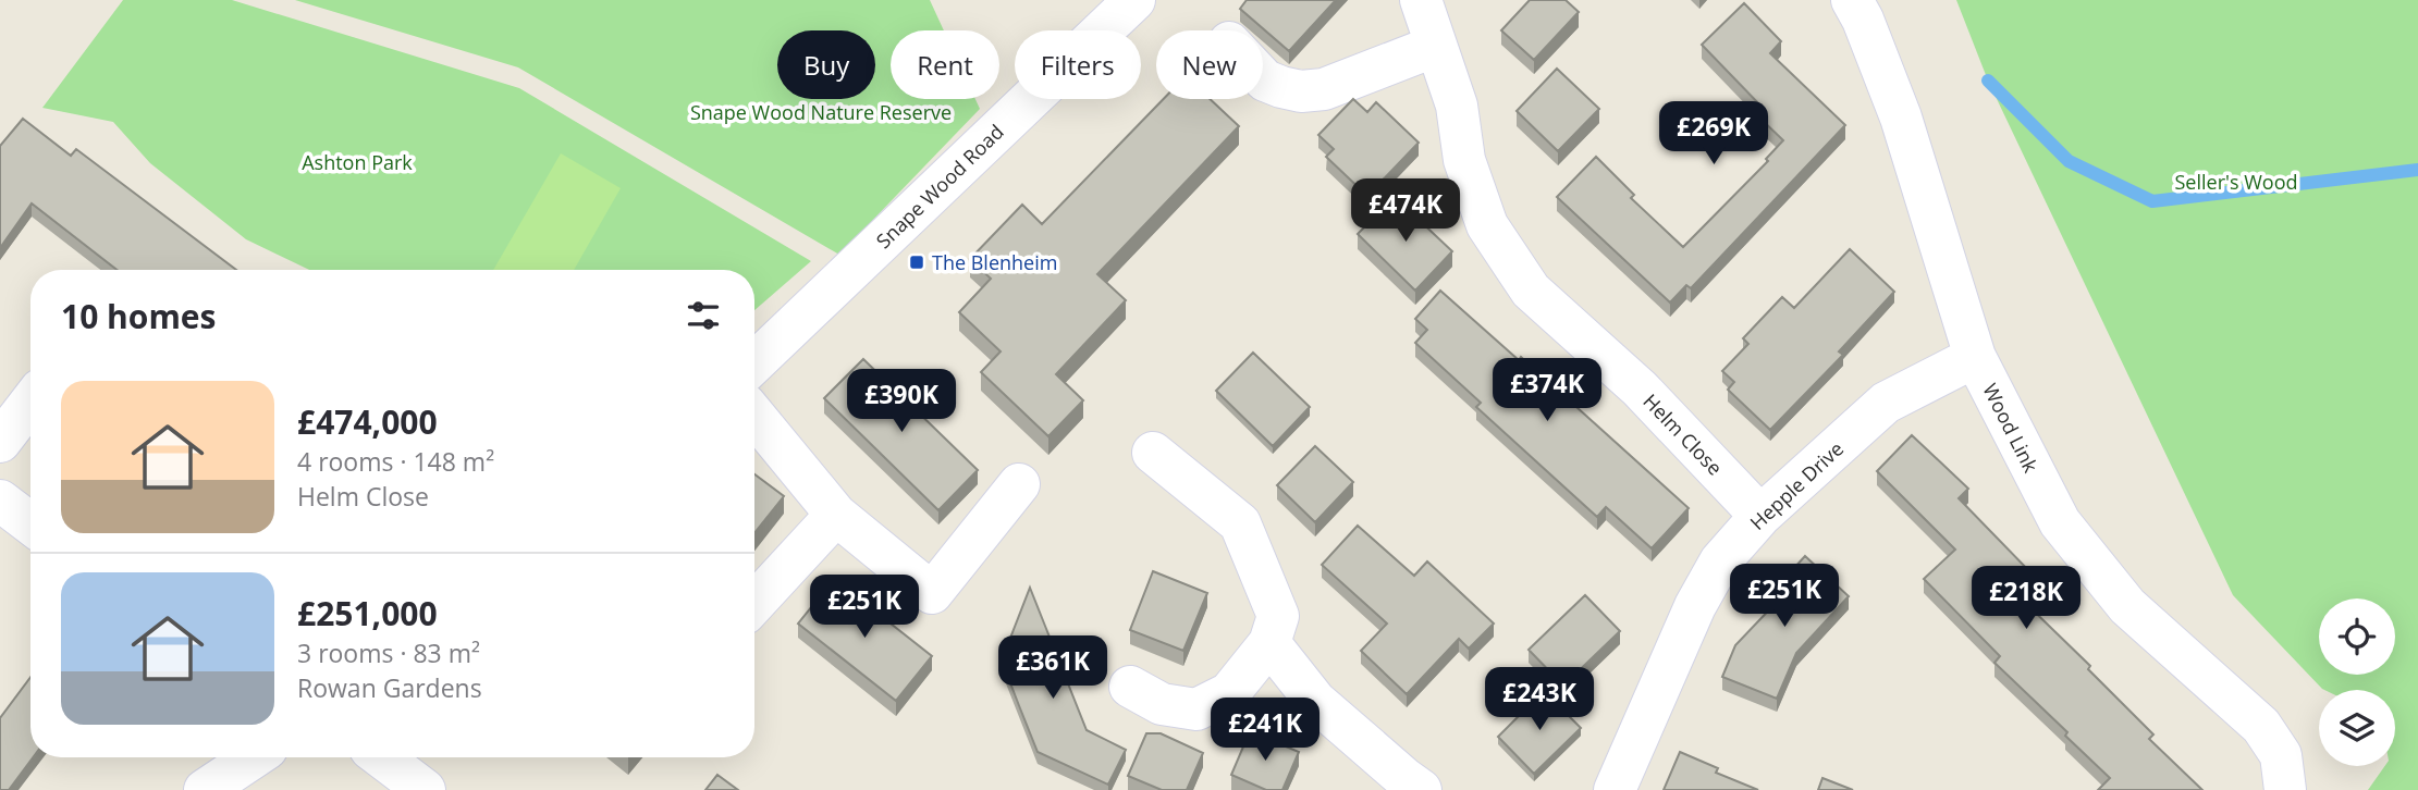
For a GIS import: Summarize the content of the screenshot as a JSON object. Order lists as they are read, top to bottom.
{
  "streets": {
    "street": [
      "Snape Wood Road",
      "Wood Link",
      "Helm Close",
      "Hepple Drive"
    ]
  },
  "crossings": [
    ["Wood Link", "Hepple Drive"],
    ["Helm Close", "Hepple Drive"]
  ],
  "parks": ["Snape Wood Nature Reserve", "Ashton Park", "Seller's Wood"],
  "places": {
    "transit": ["The Blenheim"]
  },
  "page": {
    "chip": [
      "Buy",
      "Rent",
      "Filters",
      "New"
    ],
    "price": [
      "£269K",
      "£474K",
      "£374K",
      "£390K",
      "£251K",
      "£218K",
      "£251K",
      "£361K",
      "£243K",
      "£241K"
    ],
    "heading": "10 homes",
    "list": [
      {
        "name": "£474,000",
        "note": "4 rooms · 148 m² · Helm Close"
      },
      {
        "name": "£251,000",
        "note": "3 rooms · 83 m² · Rowan Gardens"
      }
    ]
  }
}
